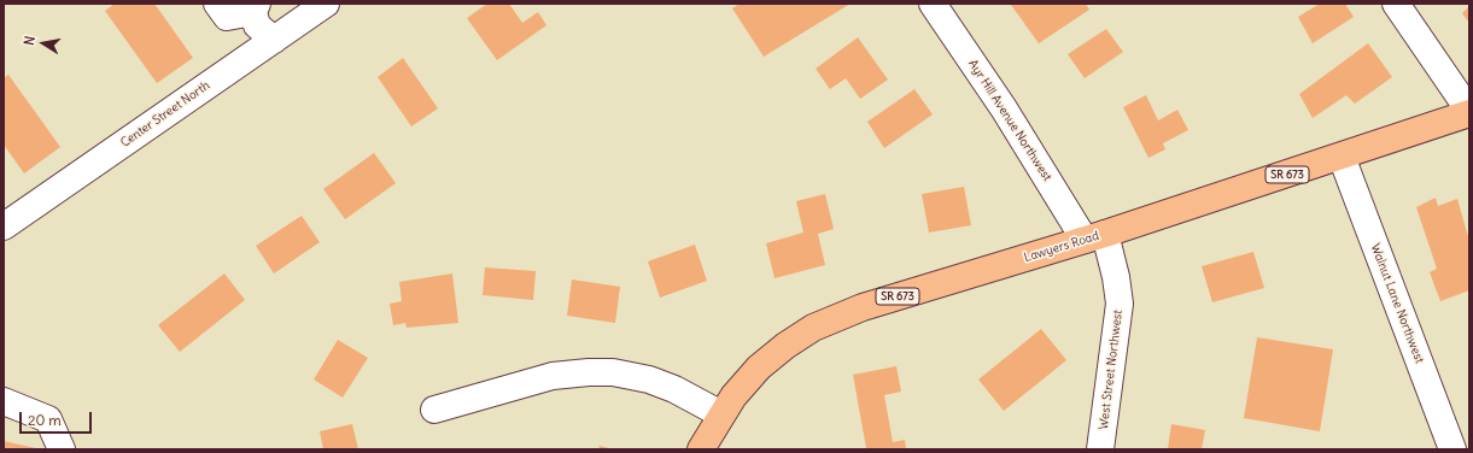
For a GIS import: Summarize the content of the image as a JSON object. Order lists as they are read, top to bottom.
{
  "streets": {
    "main road": ["SR 673", "Lawyers Road"],
    "street": [
      "Center Street North",
      "Ayr Hill Avenue Northwest",
      "Walnut Lane Northwest",
      "West Street Northwest"
    ]
  },
  "crossings": [
    ["Ayr Hill Avenue Northwest", "Lawyers Road"],
    ["Ayr Hill Avenue Northwest", "West Street Northwest"],
    ["Lawyers Road", "Walnut Lane Northwest"],
    ["Lawyers Road", "West Street Northwest"]
  ],
  "scale_bar": "20 m",
  "north": "left"
}
